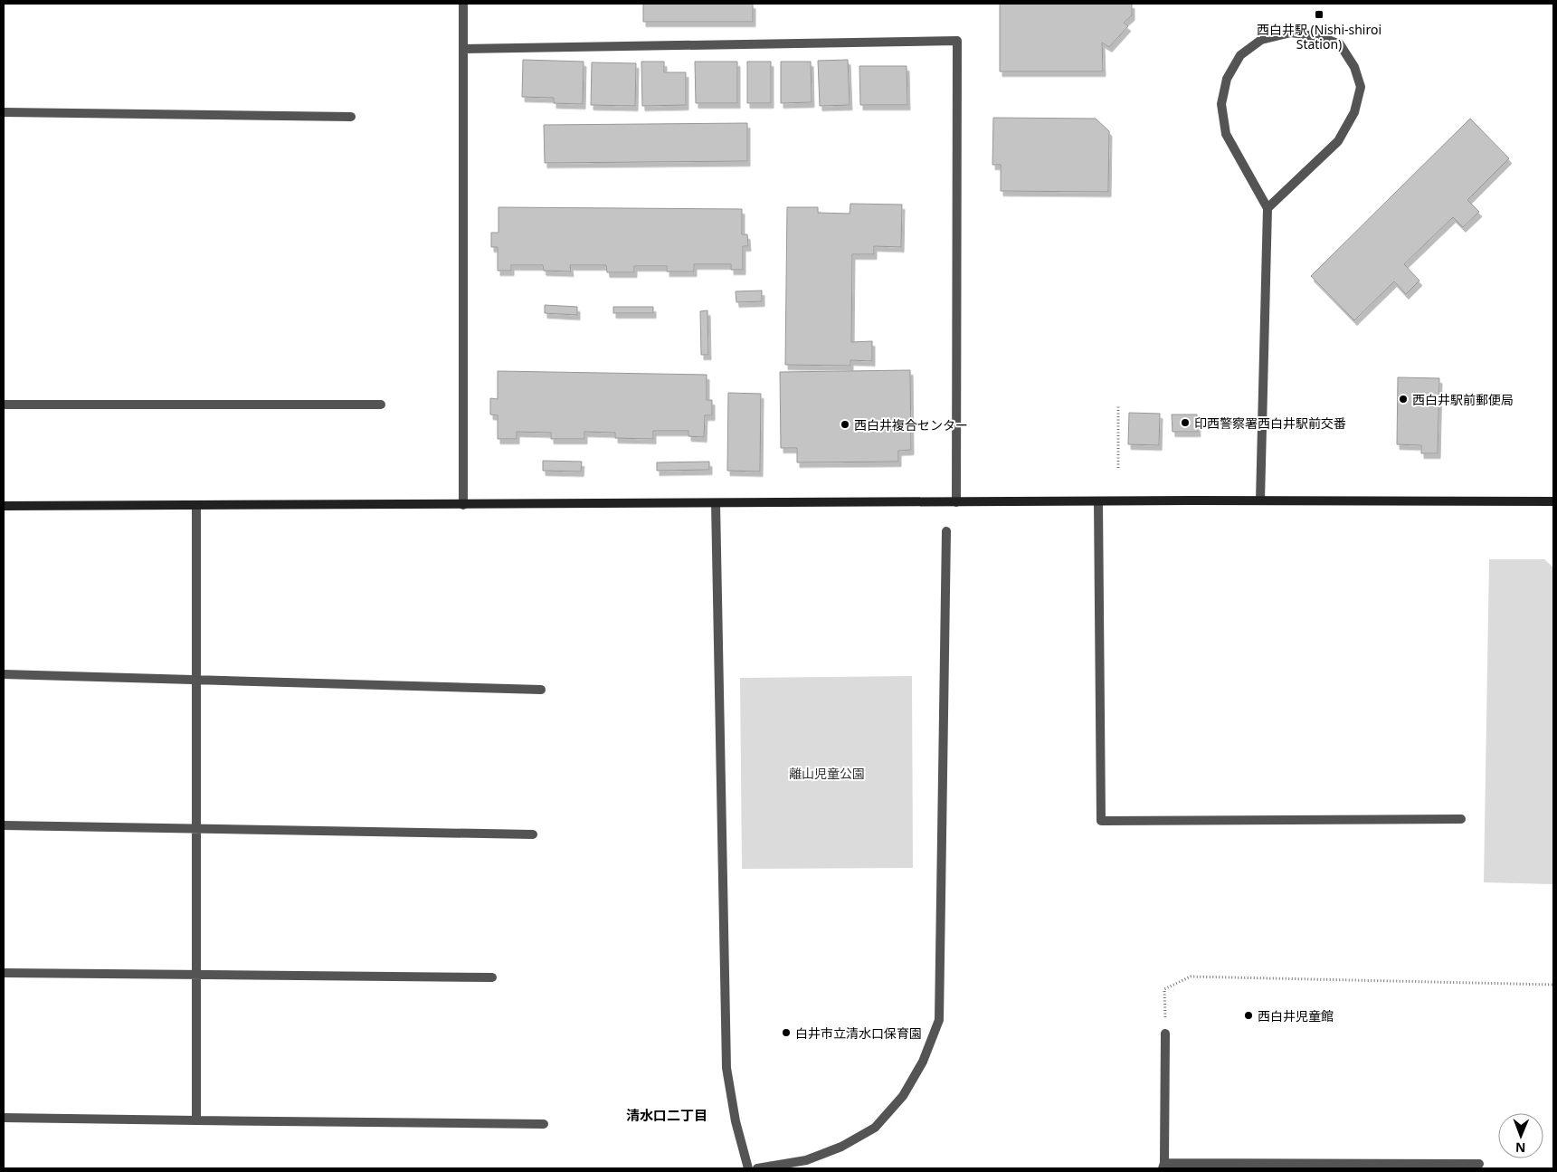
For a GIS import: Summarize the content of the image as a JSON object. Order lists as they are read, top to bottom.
{
  "districts": ["清水口二丁目"],
  "parks": ["離山児童公園"],
  "places": {
    "transit": ["西白井駅 (Nishi-shiroi Station)"],
    "other": [
      "西白井駅前郵便局",
      "印西警察署西白井駅前交番",
      "西白井複合センター",
      "西白井児童館",
      "白井市立清水口保育園"
    ]
  },
  "north": "bottom"
}
